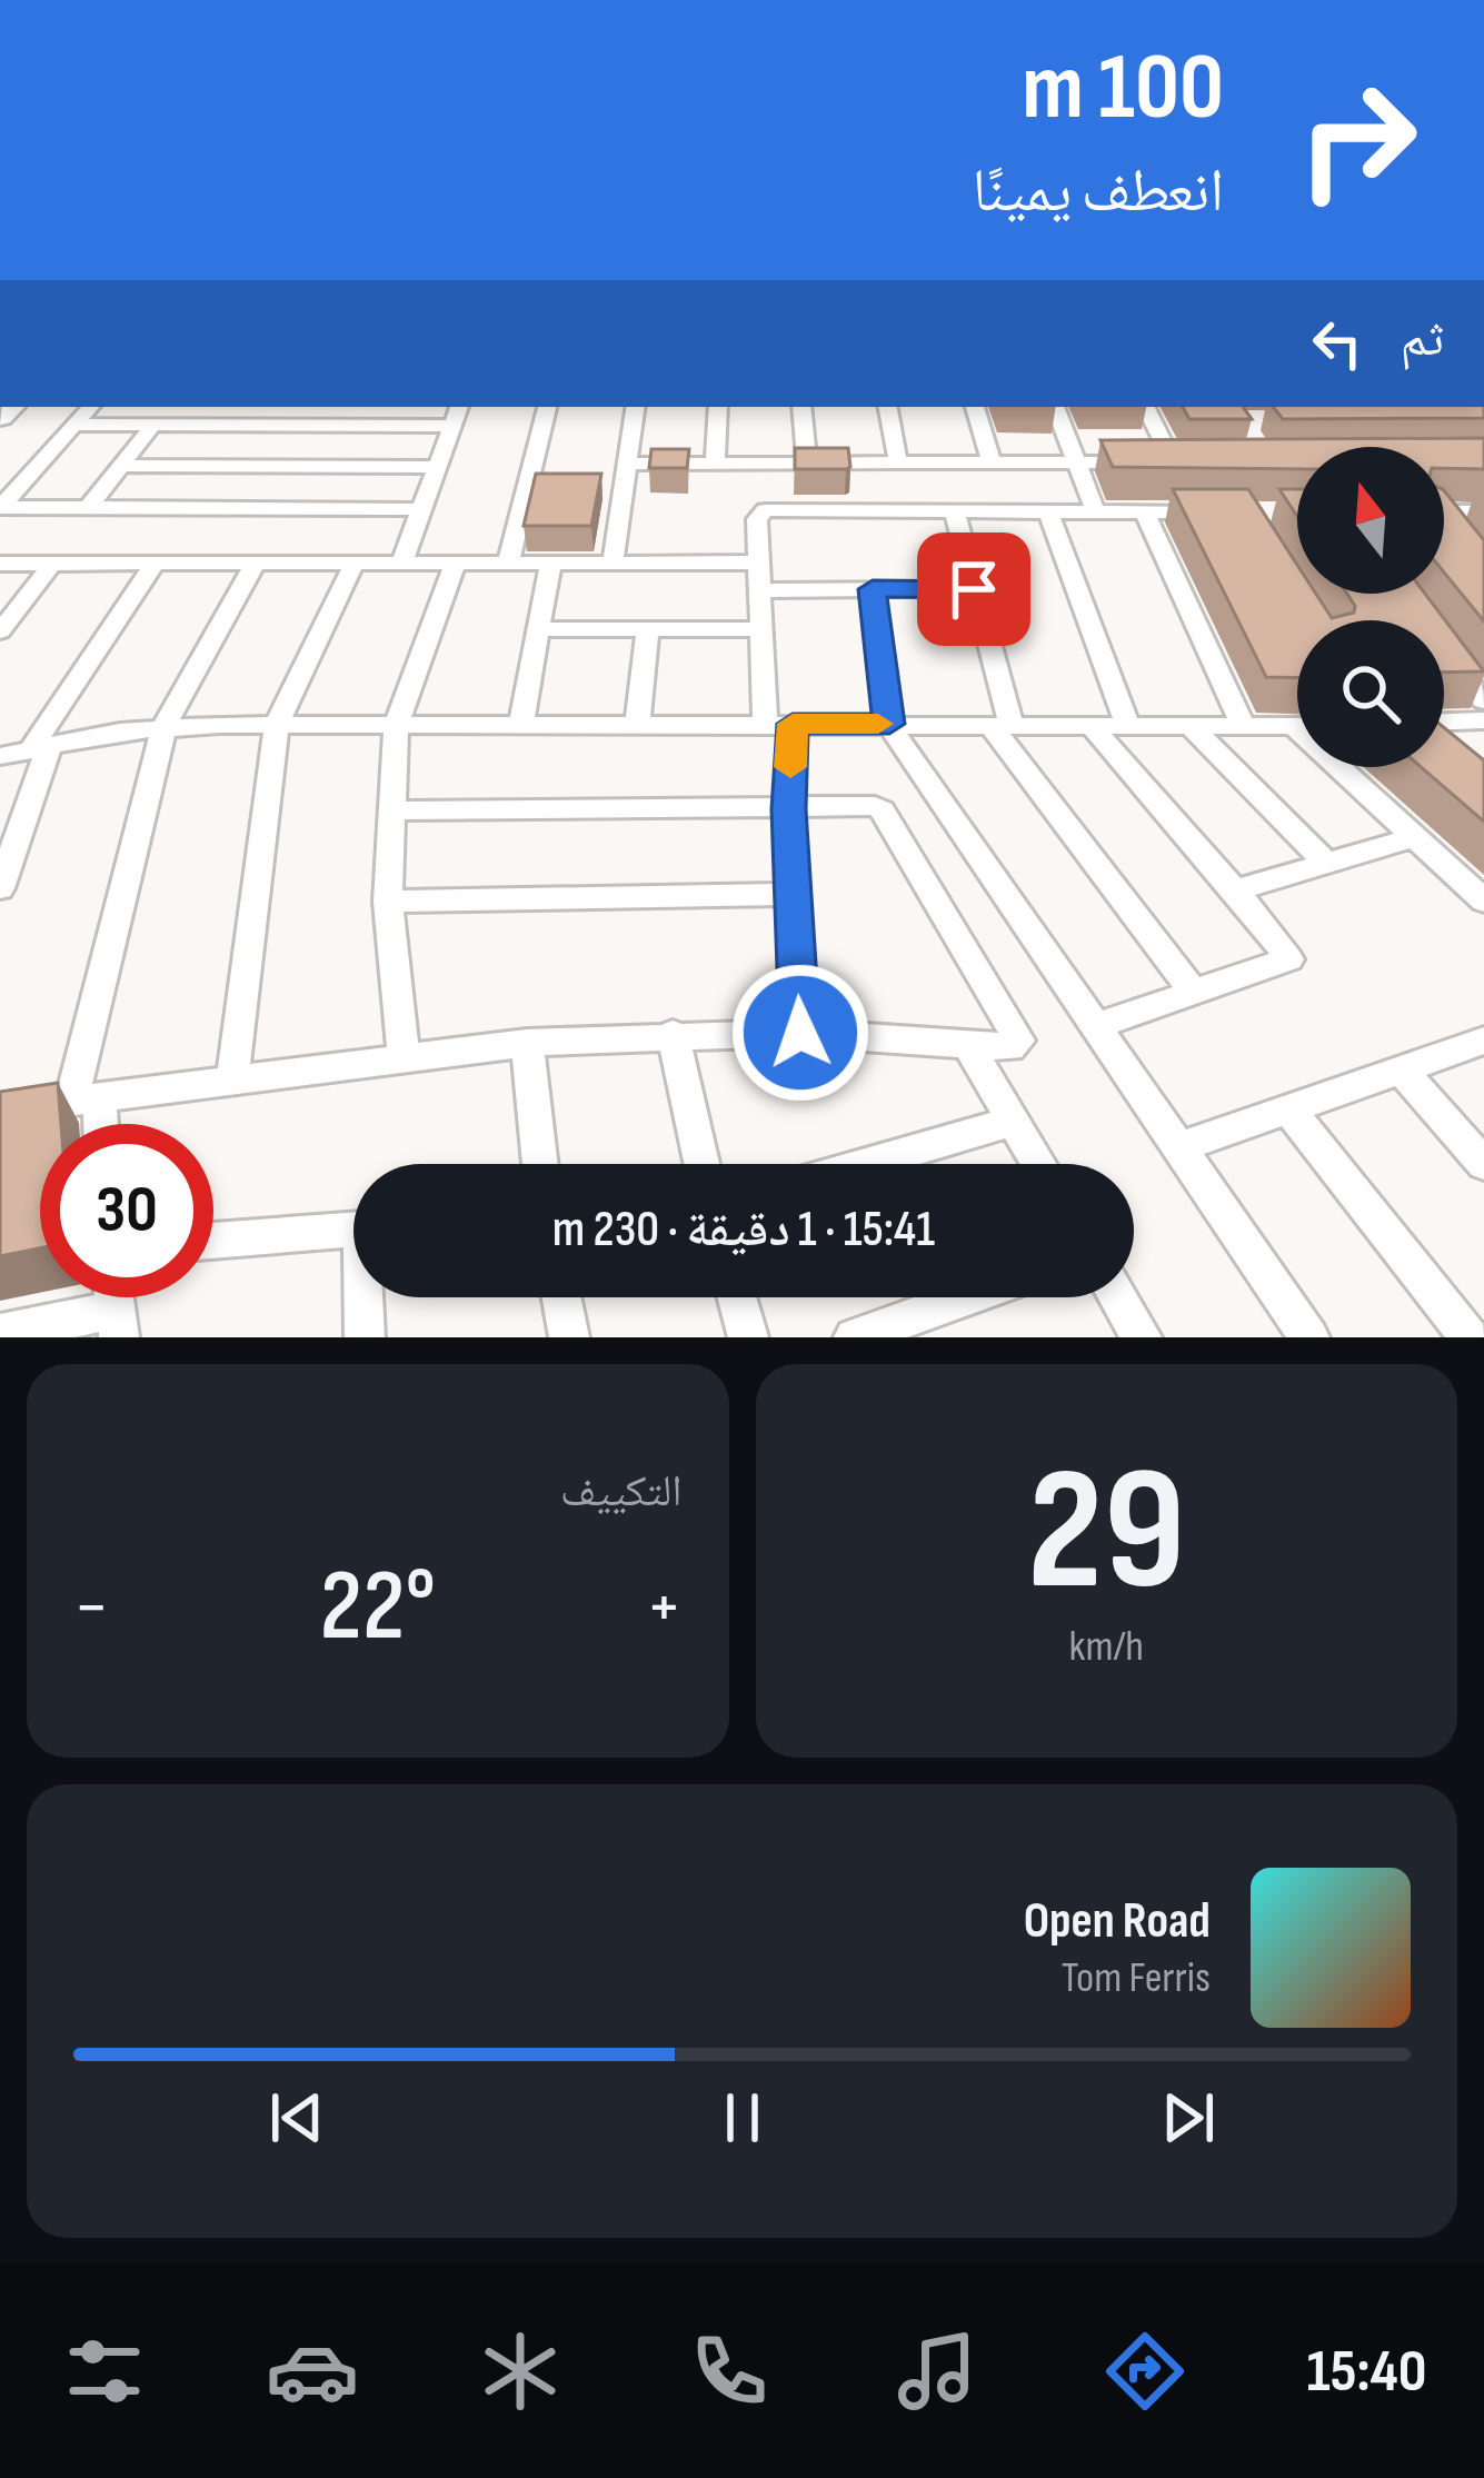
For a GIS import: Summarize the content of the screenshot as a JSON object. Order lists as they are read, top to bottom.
{
  "north": "top",
  "page": {
    "turn": ["100 m", "انعطف يمينًا"],
    "then": "ثم",
    "limit": "30",
    "trip": "15:41 · 1 دقيقة · 230 m",
    "tile": [
      ["29", "km/h"],
      "التكييف"
    ],
    "heat": ["−", "22°", "+"],
    "song": ["Open Road", "Tom Ferris"],
    "tabs": "15:40"
  }
}
